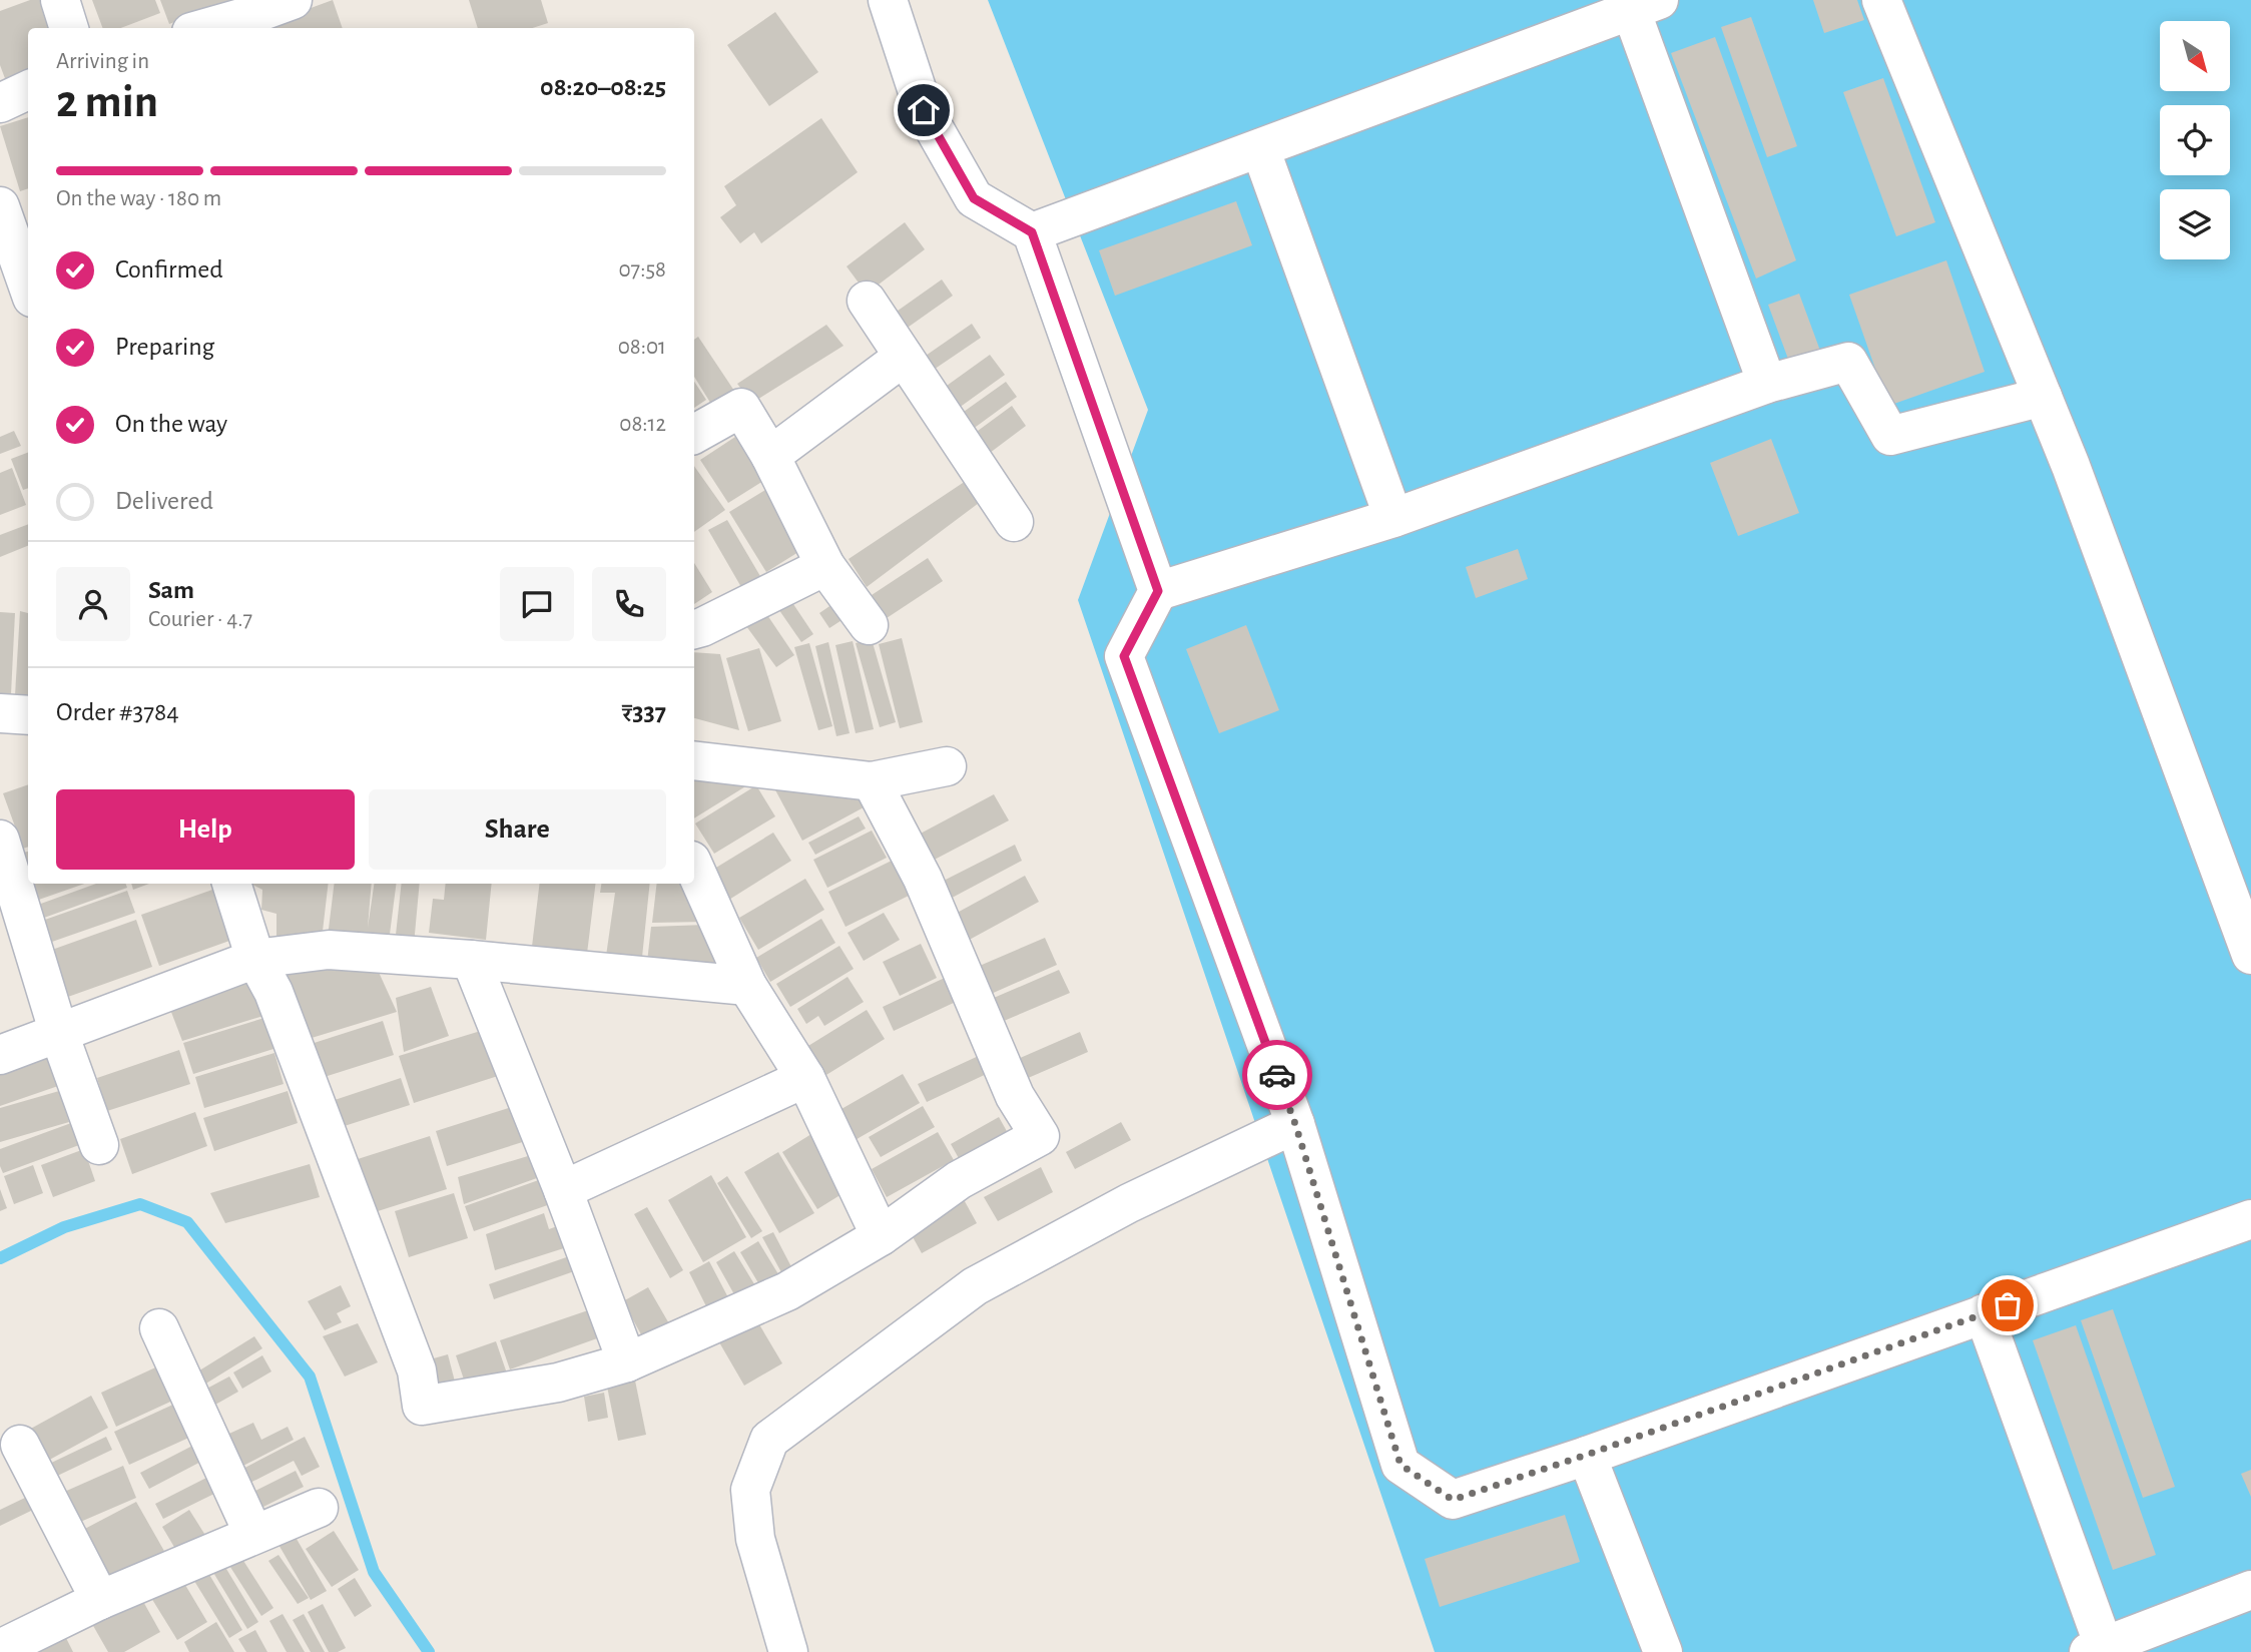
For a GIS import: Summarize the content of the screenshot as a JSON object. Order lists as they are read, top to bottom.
{
  "north": "bottom right",
  "page": {
    "heading": ["2 min", "Arriving in", "08:20–08:25"],
    "panel": [
      "Sam",
      "Courier · 4.7",
      "Order #3784",
      "₹337"
    ],
    "bar": "On the way · 180 m",
    "list": [
      ["Confirmed", "07:58"],
      ["Preparing", "08:01"],
      ["On the way", "08:12"],
      "Delivered"
    ],
    "buttons": ["Help", "Share"]
  }
}
